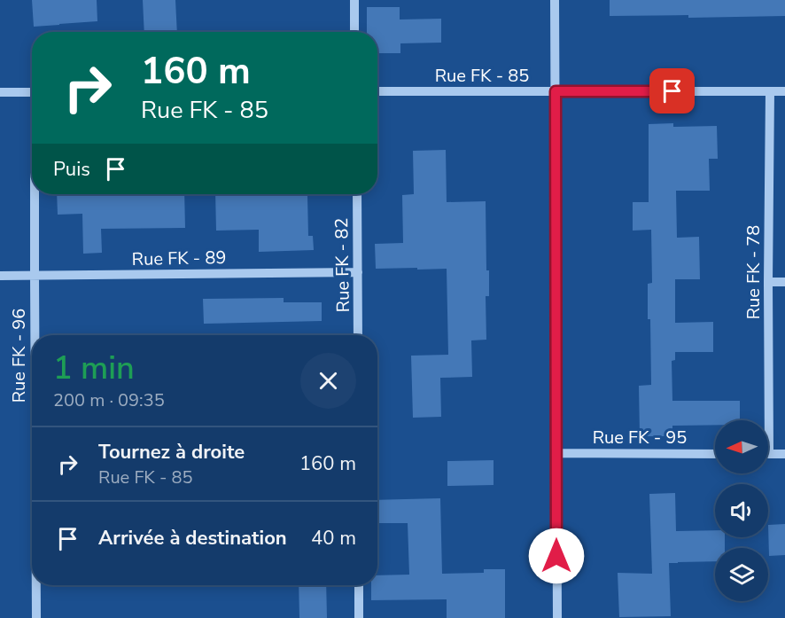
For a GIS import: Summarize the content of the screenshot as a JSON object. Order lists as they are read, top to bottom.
{
  "streets": {
    "street": [
      "Rue FK - 85",
      "Rue FK - 89",
      "Rue FK - 82",
      "Rue FK - 78",
      "Rue FK - 96",
      "Rue FK - 95"
    ]
  },
  "crossings": [
    ["Rue FK - 85", "Rue FK - 78"],
    ["Rue FK - 89", "Rue FK - 82"],
    ["Rue FK - 89", "Rue FK - 96"]
  ],
  "north": "left",
  "page": {
    "turn": ["160 m", "Rue FK - 85"],
    "then": "Puis",
    "heading": ["1 min", "200 m · 09:35"],
    "list": [
      {
        "name": "Tournez à droite",
        "note": "Rue FK - 85",
        "value": "160 m"
      },
      {
        "name": "Arrivée à destination",
        "value": "40 m"
      }
    ]
  }
}
